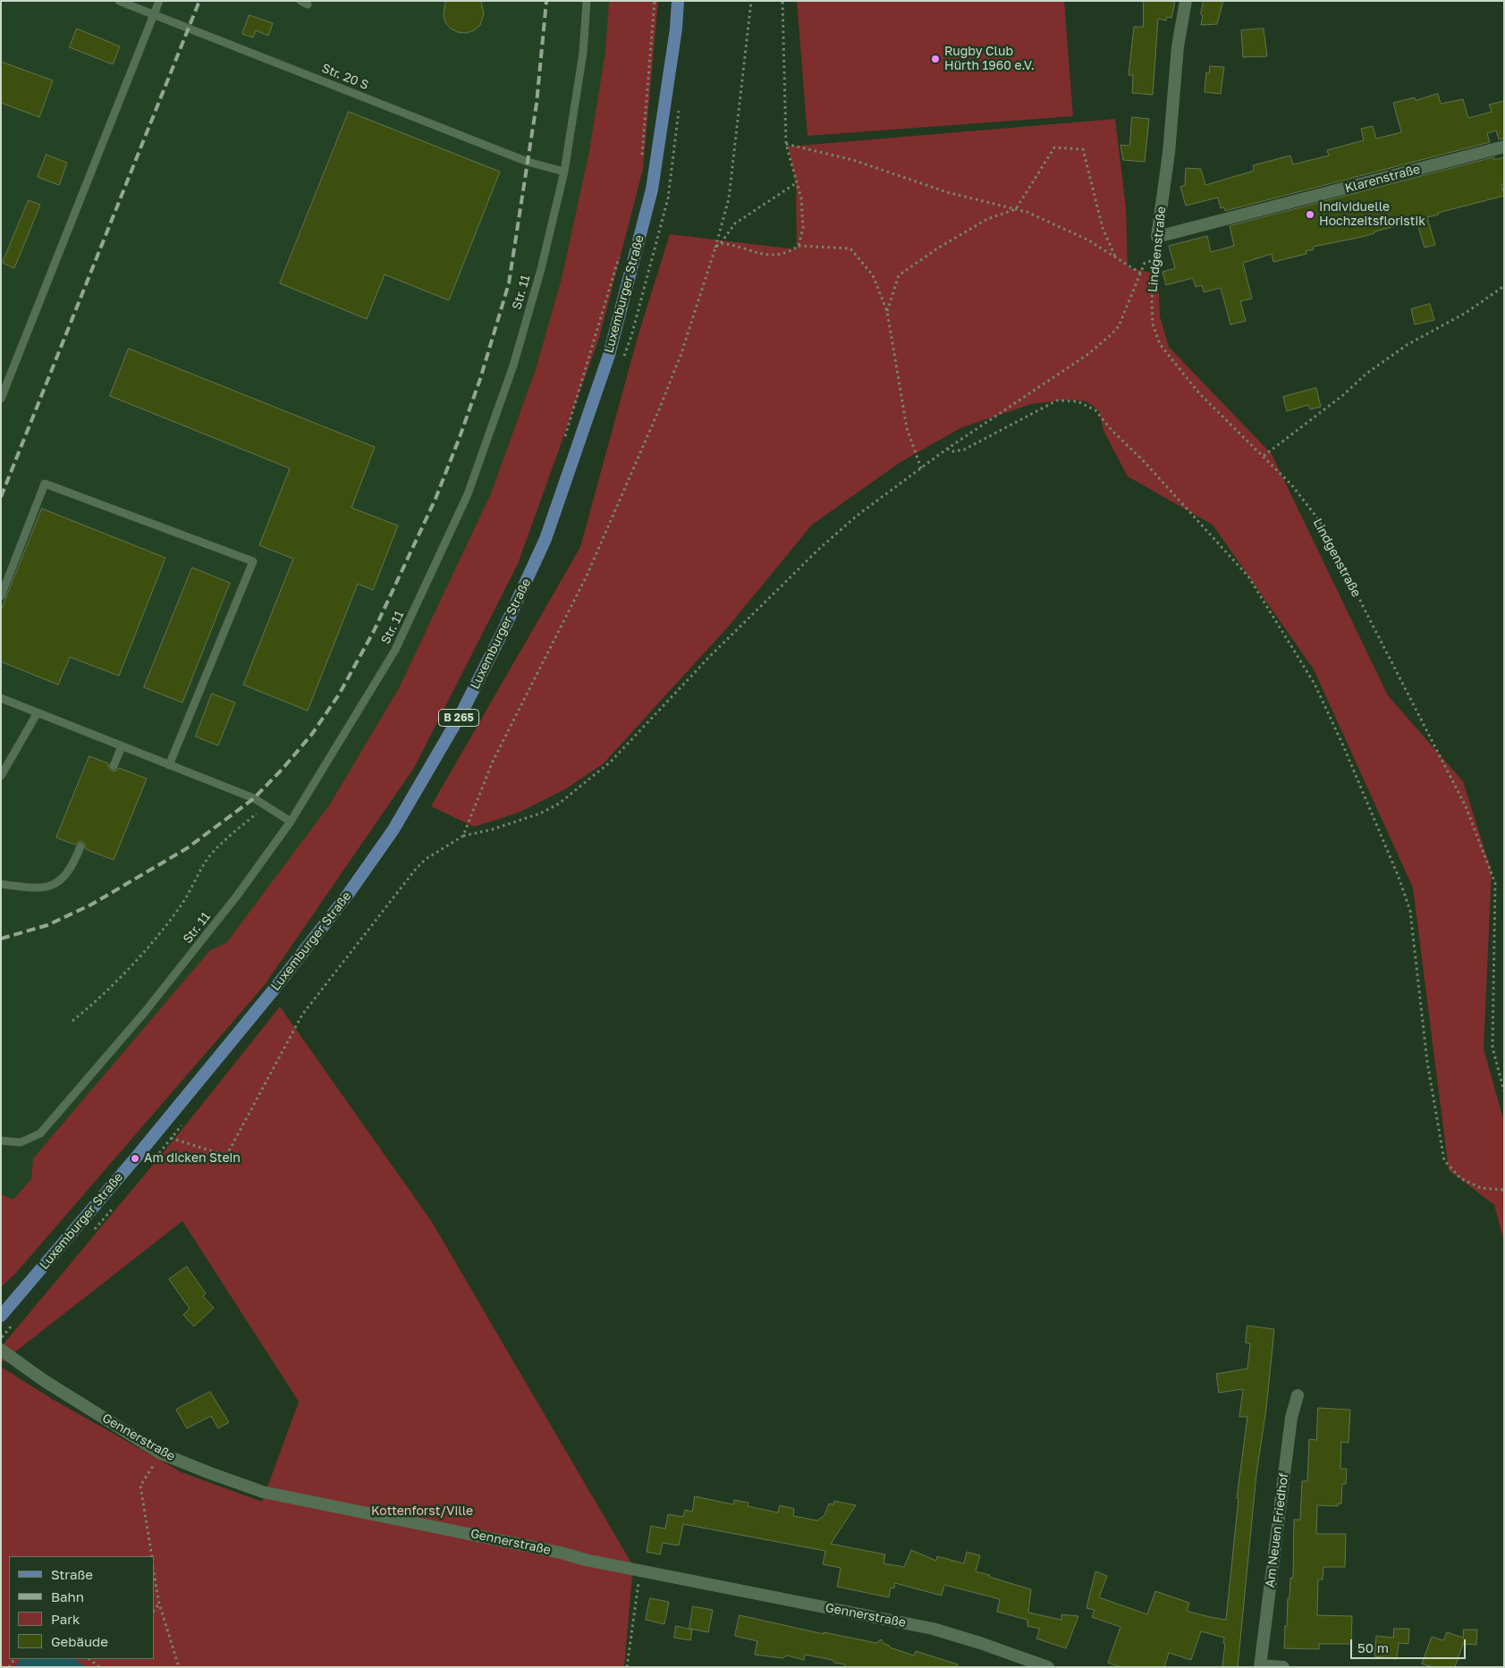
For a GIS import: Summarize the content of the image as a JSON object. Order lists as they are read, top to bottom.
{
  "streets": {
    "main road": ["Luxemburger Straße", "B 265"],
    "street": [
      "Klarenstraße",
      "Lindgenstraße",
      "Gennerstraße",
      "Am Neuen Friedhof"
    ],
    "lane": ["Str. 20 S", "Str. 11"]
  },
  "crossings": [
    ["Str. 20 S", "Str. 11"],
    ["Klarenstraße", "Lindgenstraße"]
  ],
  "parks": ["Kottenforst/Ville"],
  "places": ["Rugby Club Hürth 1960 e.V.", "Individuelle Hochzeitsfloristik", "Am dicken Stein"],
  "legend": [
    "Straße",
    "Bahn",
    "Park",
    "Gebäude"
  ],
  "scale_bar": "50 m"
}
